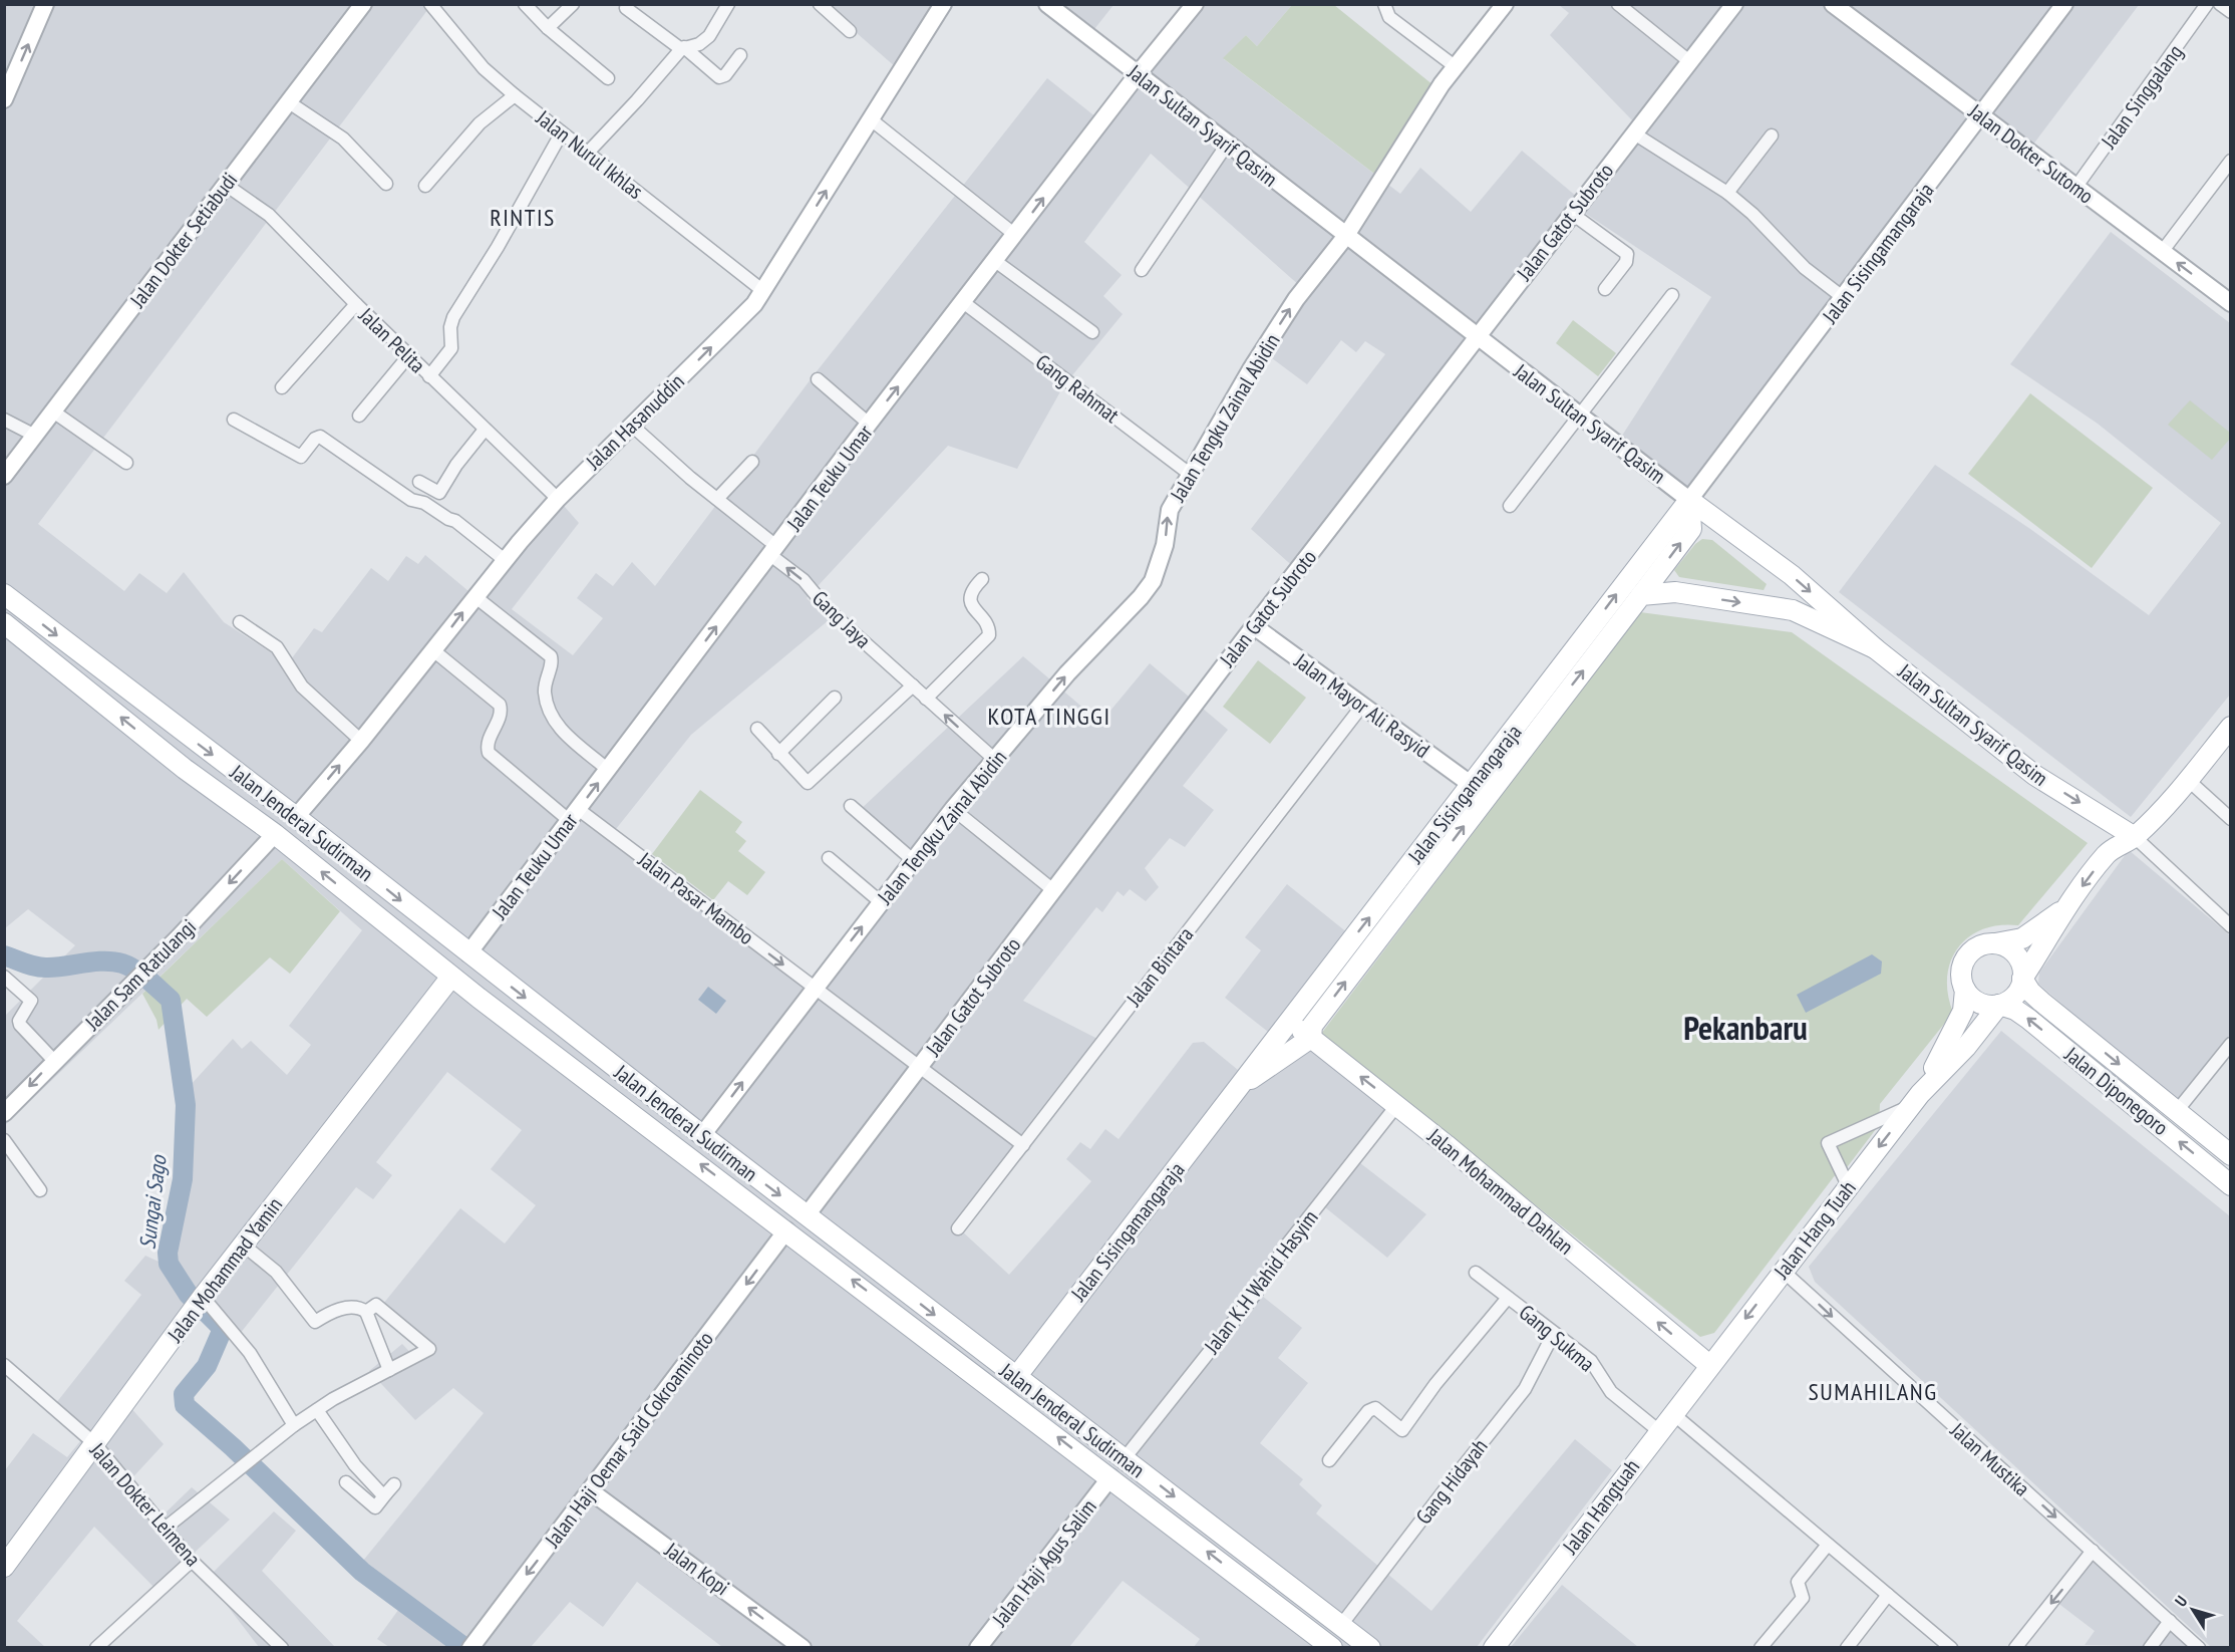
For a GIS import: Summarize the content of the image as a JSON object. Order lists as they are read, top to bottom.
{
  "streets": {
    "main road": [
      "Jalan Sultan Syarif Qasim",
      "Jalan Sisingamangaraja",
      "Jalan Jenderal Sudirman",
      "Jalan Diponegoro",
      "Jalan Mohammad Dahlan",
      "Jalan Hang Tuah",
      "Jalan Mohammad Yamin",
      "Jalan Hangtuah"
    ],
    "street": [
      "Jalan Singgalang",
      "Jalan Dokter Sutomo",
      "Jalan Nurul Ikhlas",
      "Jalan Gatot Subroto",
      "Jalan Dokter Setiabudi",
      "Jalan Pelita",
      "Gang Rahmat",
      "Jalan Tengku Zainal Abidin",
      "Jalan Hasanuddin",
      "Jalan Teuku Umar",
      "Gang Jaya",
      "Jalan Mayor Ali Rasyid",
      "Jalan Pasar Mambo",
      "Jalan Bintara",
      "Jalan Sam Ratulangi",
      "Jalan K.H Wahid Hasyim",
      "Gang Sukma",
      "Jalan Haji Oemar Said Cokroaminoto",
      "Jalan Mustika",
      "Gang Hidayah",
      "Jalan Dokter Leimena",
      "Jalan Haji Agus Salim",
      "Jalan Kopi"
    ]
  },
  "crossings": [
    ["Jalan Singgalang", "Jalan Dokter Sutomo"],
    ["Jalan Sultan Syarif Qasim", "Jalan Gatot Subroto"],
    ["Jalan Sultan Syarif Qasim", "Jalan Sisingamangaraja"],
    ["Jalan Sultan Syarif Qasim", "Jalan Tengku Zainal Abidin"],
    ["Jalan Sultan Syarif Qasim", "Jalan Teuku Umar"],
    ["Jalan Dokter Sutomo", "Jalan Sisingamangaraja"],
    ["Jalan Nurul Ikhlas", "Jalan Hasanuddin"],
    ["Jalan Gatot Subroto", "Jalan Mayor Ali Rasyid"],
    ["Jalan Gatot Subroto", "Jalan Jenderal Sudirman"],
    ["Jalan Gatot Subroto", "Jalan Pasar Mambo"],
    ["Jalan Dokter Setiabudi", "Jalan Pelita"],
    ["Jalan Sisingamangaraja", "Jalan Mayor Ali Rasyid"],
    ["Jalan Sisingamangaraja", "Jalan Jenderal Sudirman"],
    ["Jalan Sisingamangaraja", "Jalan Mohammad Dahlan"],
    ["Jalan Pelita", "Jalan Hasanuddin"],
    ["Gang Rahmat", "Jalan Tengku Zainal Abidin"],
    ["Gang Rahmat", "Jalan Teuku Umar"],
    ["Jalan Tengku Zainal Abidin", "Gang Jaya"],
    ["Jalan Tengku Zainal Abidin", "Jalan Jenderal Sudirman"],
    ["Jalan Tengku Zainal Abidin", "Jalan Pasar Mambo"],
    ["Jalan Hasanuddin", "Gang Jaya"],
    ["Jalan Hasanuddin", "Jalan Jenderal Sudirman"],
    ["Jalan Hasanuddin", "Jalan Pasar Mambo"],
    ["Jalan Teuku Umar", "Gang Jaya"],
    ["Jalan Teuku Umar", "Jalan Jenderal Sudirman"],
    ["Jalan Teuku Umar", "Jalan Pasar Mambo"],
    ["Jalan Mayor Ali Rasyid", "Jalan Bintara"],
    ["Jalan Jenderal Sudirman", "Jalan Sam Ratulangi"],
    ["Jalan Jenderal Sudirman", "Jalan Mohammad Yamin"],
    ["Jalan Jenderal Sudirman", "Jalan K.H Wahid Hasyim"],
    ["Jalan Jenderal Sudirman", "Jalan Haji Oemar Said Cokroaminoto"],
    ["Jalan Jenderal Sudirman", "Gang Hidayah"],
    ["Jalan Jenderal Sudirman", "Jalan Haji Agus Salim"],
    ["Jalan Pasar Mambo", "Jalan Bintara"],
    ["Jalan Diponegoro", "Jalan Hang Tuah"],
    ["Jalan Mohammad Dahlan", "Jalan Hang Tuah"],
    ["Jalan Mohammad Dahlan", "Jalan K.H Wahid Hasyim"],
    ["Jalan Mohammad Dahlan", "Jalan Hangtuah"],
    ["Jalan Hang Tuah", "Jalan Mustika"],
    ["Jalan Hang Tuah", "Jalan Hangtuah"],
    ["Jalan Mohammad Yamin", "Jalan Dokter Leimena"],
    ["Gang Sukma", "Gang Hidayah"],
    ["Gang Sukma", "Jalan Hangtuah"],
    ["Jalan Haji Oemar Said Cokroaminoto", "Jalan Kopi"]
  ],
  "one_way": [
    "Jalan Sultan Syarif Qasim",
    "Jalan Sisingamangaraja",
    "Jalan Tengku Zainal Abidin",
    "Jalan Hasanuddin",
    "Gang Jaya",
    "Jalan Pasar Mambo",
    "Jalan Sam Ratulangi",
    "Jalan Mohammad Dahlan",
    "Jalan Hang Tuah",
    "Jalan Haji Oemar Said Cokroaminoto",
    "Jalan Mustika",
    "Jalan Kopi"
  ],
  "districts": [
    "RINTIS",
    "KOTA TINGGI",
    "Pekanbaru",
    "SUMAHILANG"
  ],
  "water": ["Sungai Sago"],
  "north": "top left"
}
